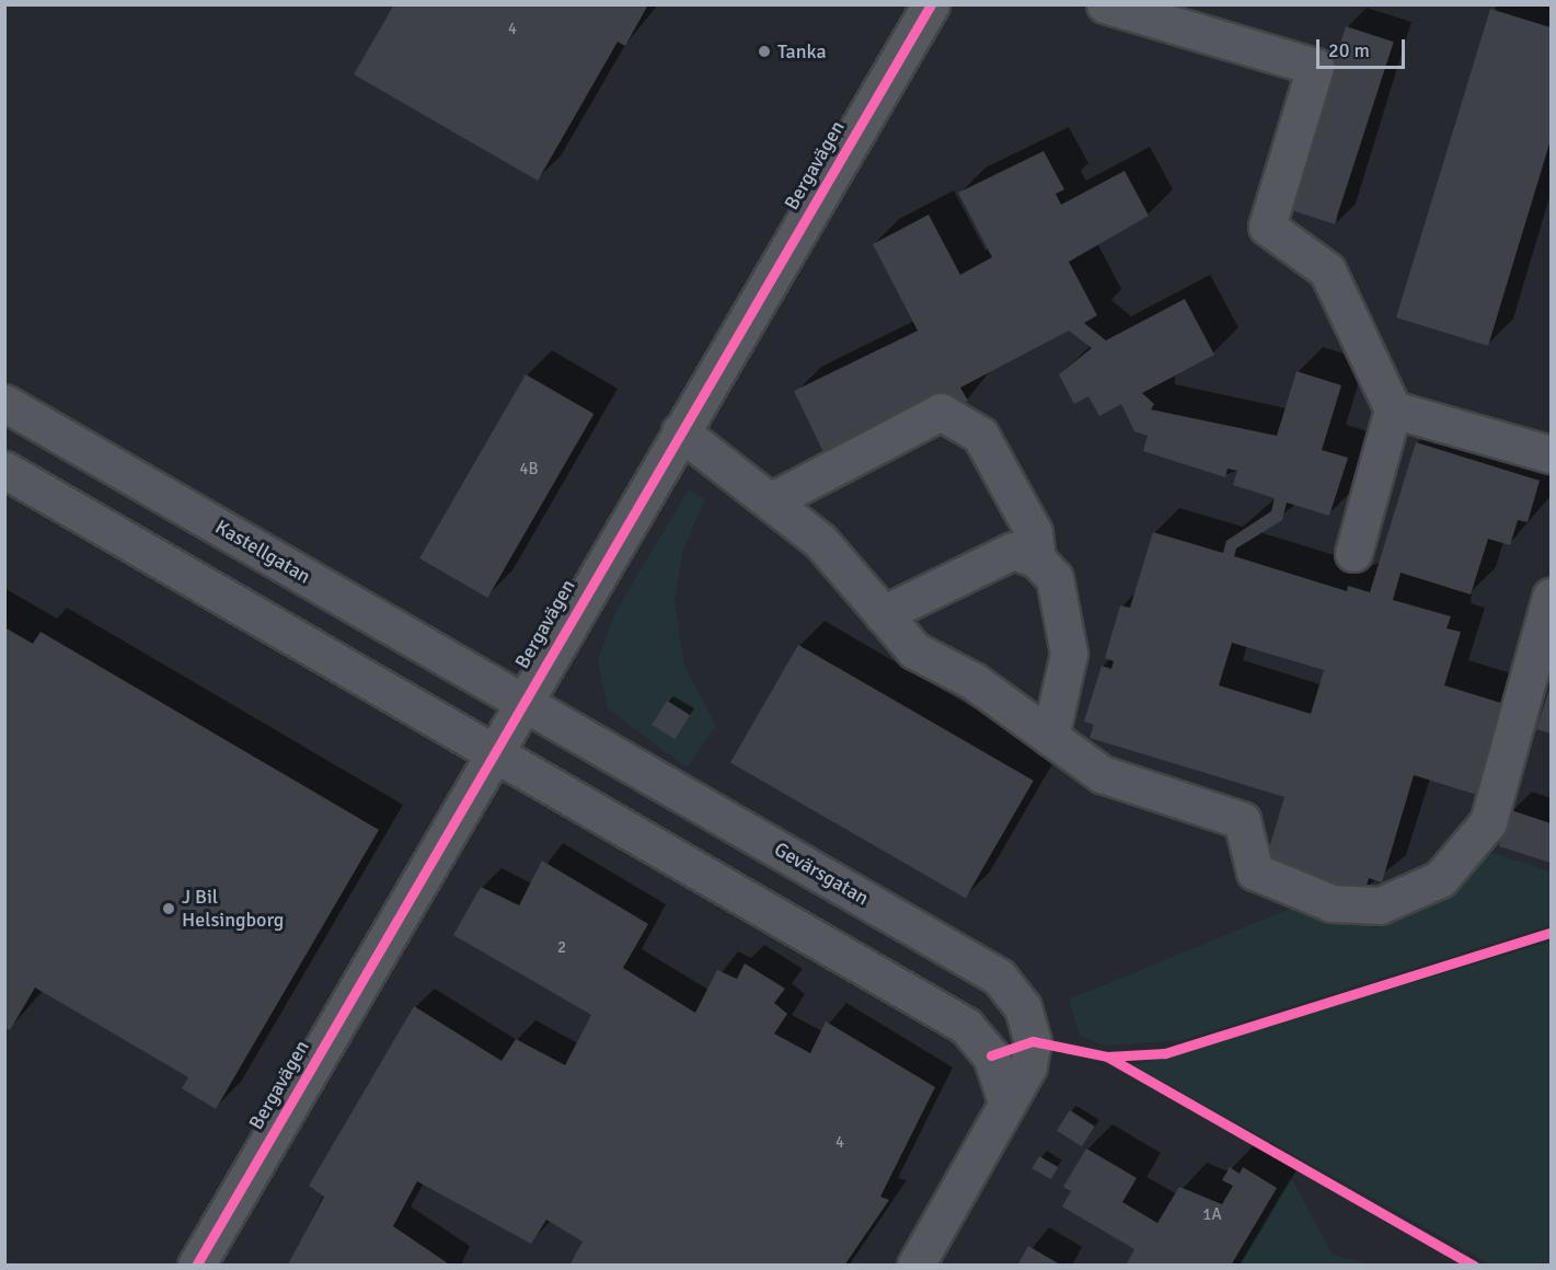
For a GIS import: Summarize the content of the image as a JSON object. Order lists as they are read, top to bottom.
{
  "streets": {
    "street": ["Bergavägen", "Kastellgatan", "Gevärsgatan"]
  },
  "crossings": [
    ["Bergavägen", "Kastellgatan"],
    ["Bergavägen", "Gevärsgatan"],
    ["Kastellgatan", "Gevärsgatan"]
  ],
  "places": ["Tanka", "J Bil Helsingborg"],
  "house_numbers": [
    "4",
    "4B",
    "2",
    "4",
    "1A"
  ],
  "scale_bar": "20 m"
}
